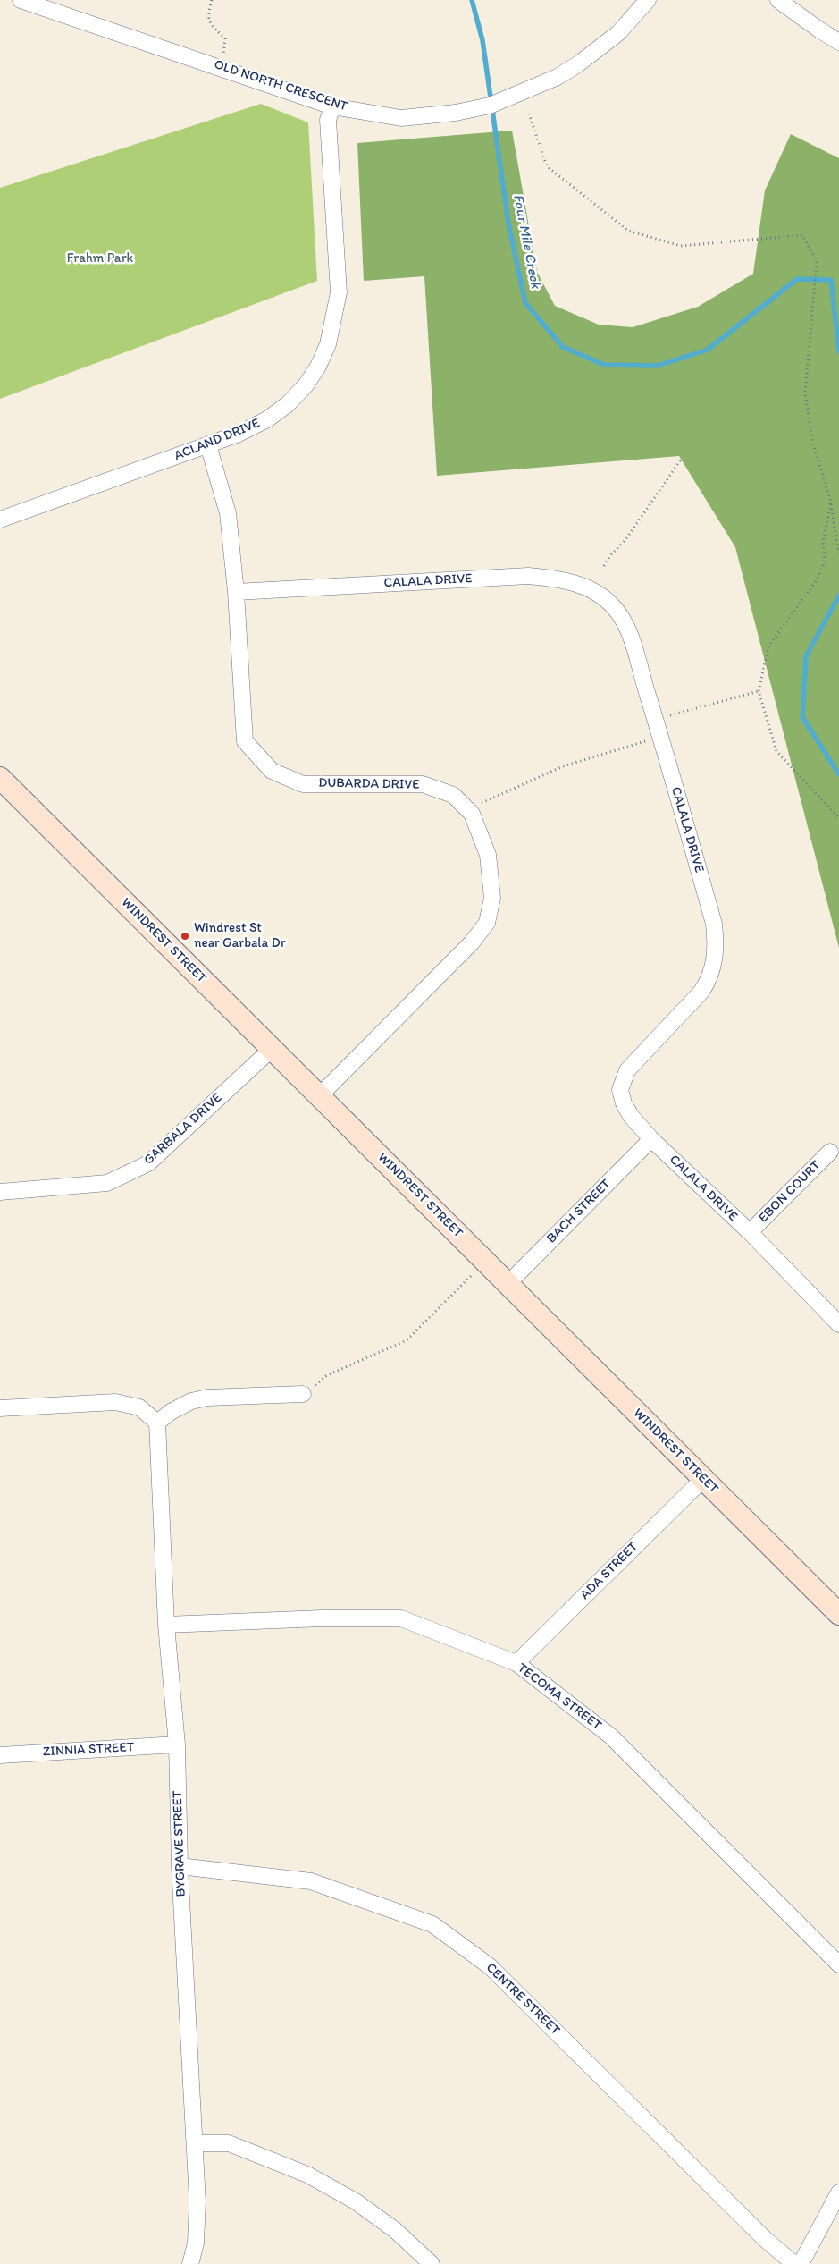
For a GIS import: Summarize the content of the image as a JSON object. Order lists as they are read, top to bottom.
{
  "streets": {
    "street": [
      "OLD NORTH CRESCENT",
      "ACLAND DRIVE",
      "CALALA DRIVE",
      "DUBARDA DRIVE",
      "WINDREST STREET",
      "GARBALA DRIVE",
      "EBON COURT",
      "BACH STREET",
      "ADA STREET",
      "TECOMA STREET",
      "ZINNIA STREET",
      "BYGRAVE STREET",
      "CENTRE STREET"
    ]
  },
  "crossings": [
    ["OLD NORTH CRESCENT", "ACLAND DRIVE"],
    ["ACLAND DRIVE", "DUBARDA DRIVE"],
    ["CALALA DRIVE", "DUBARDA DRIVE"],
    ["CALALA DRIVE", "EBON COURT"],
    ["CALALA DRIVE", "BACH STREET"],
    ["DUBARDA DRIVE", "WINDREST STREET"],
    ["WINDREST STREET", "GARBALA DRIVE"],
    ["WINDREST STREET", "BACH STREET"],
    ["WINDREST STREET", "ADA STREET"],
    ["ADA STREET", "TECOMA STREET"],
    ["TECOMA STREET", "BYGRAVE STREET"],
    ["ZINNIA STREET", "BYGRAVE STREET"],
    ["BYGRAVE STREET", "CENTRE STREET"]
  ],
  "water": ["Four Mile Creek"],
  "parks": ["Frahm Park"],
  "places": ["Windrest St near Garbala Dr"]
}
